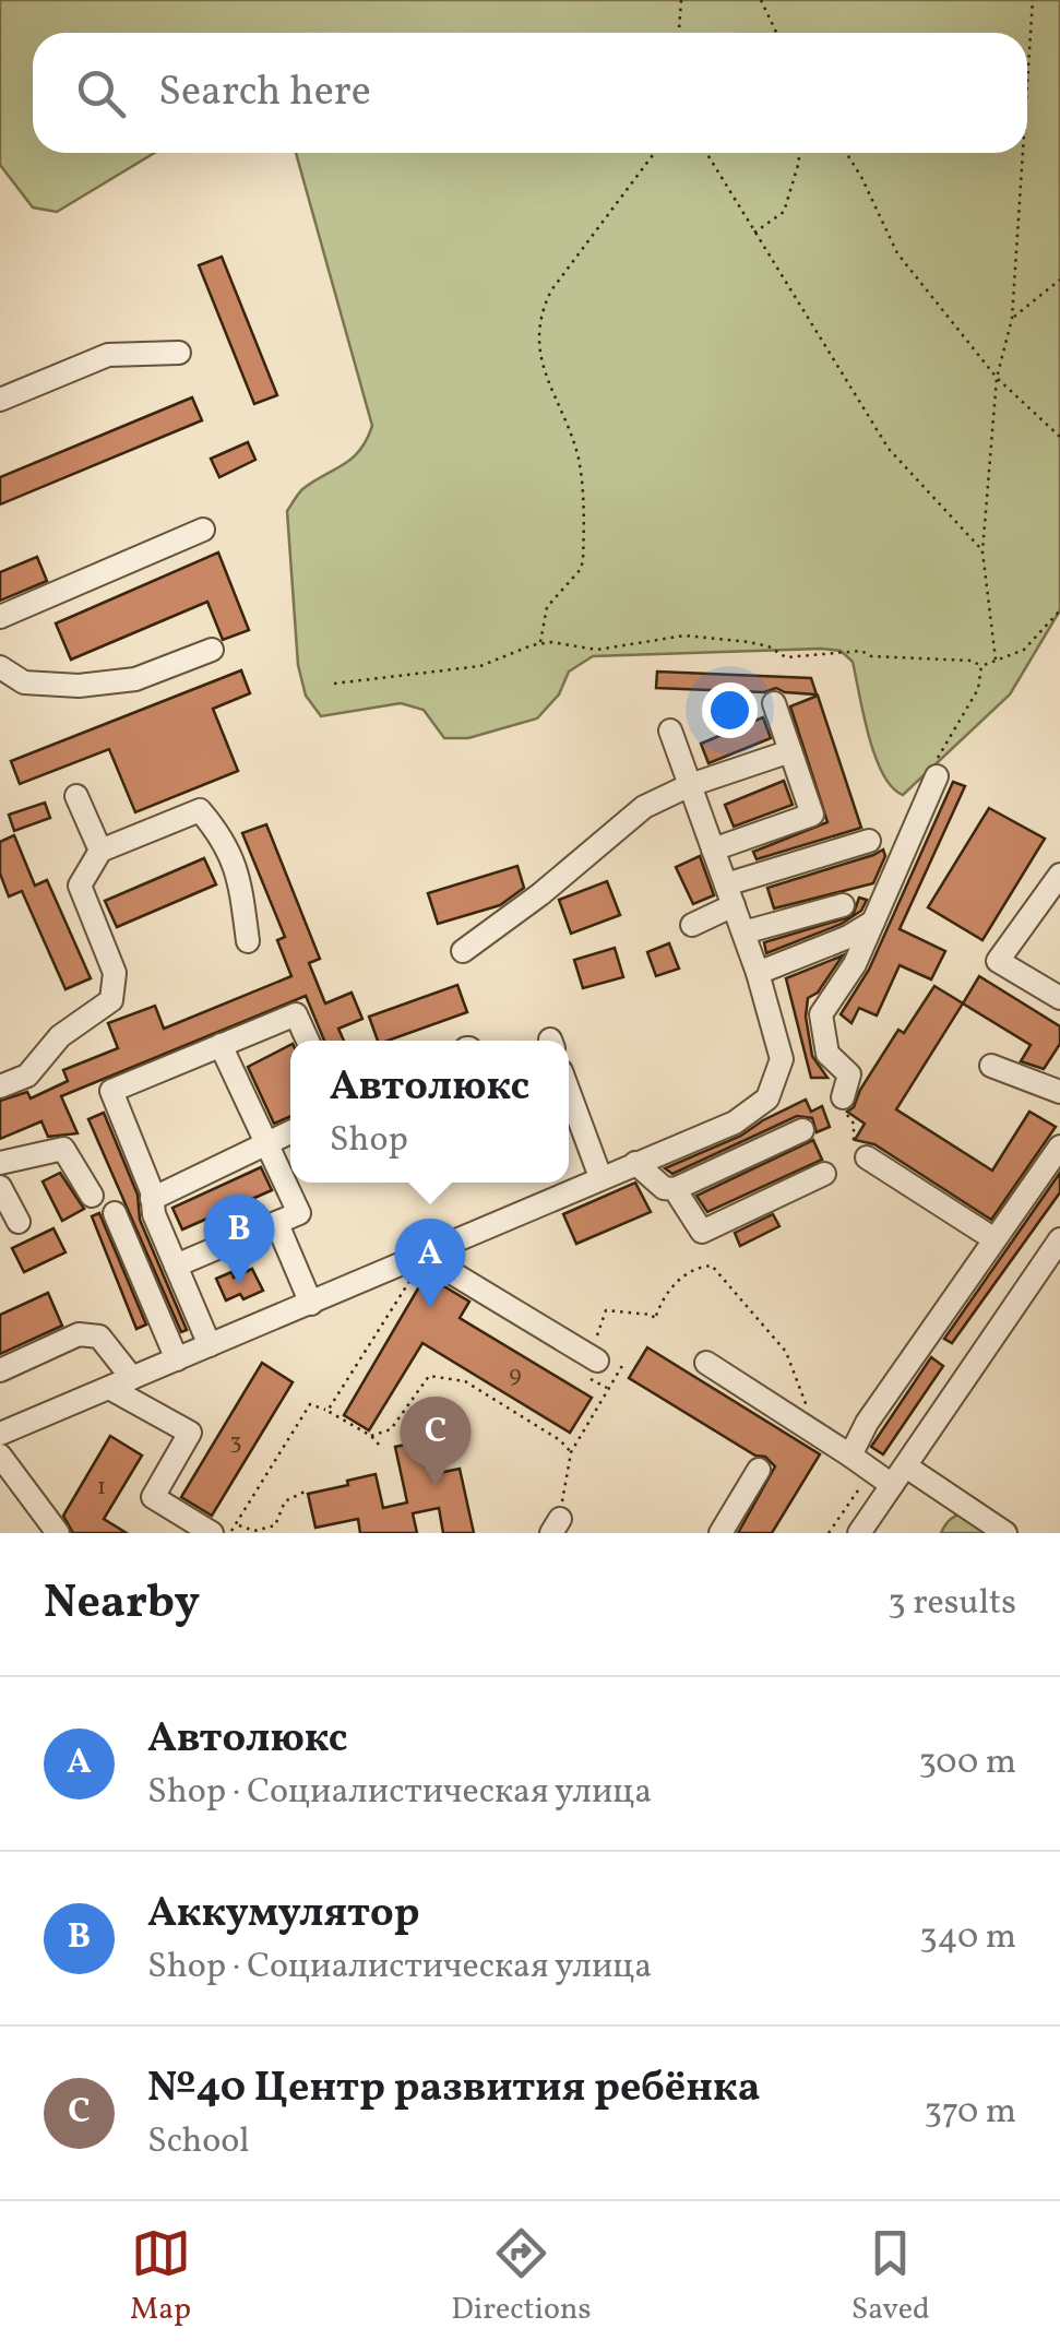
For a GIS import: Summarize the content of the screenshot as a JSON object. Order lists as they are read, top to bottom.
{
  "house_numbers": ["9", "3", "1"],
  "page": {
    "search": "Search here",
    "popup": ["Автолюкс", "Shop"],
    "pins": ["B", "A", "C"],
    "heading": ["Nearby", "3 results"],
    "list": [
      {
        "mark": "A",
        "name": "Автолюкс",
        "note": "Shop · Социалистическая улица",
        "value": "300 m"
      },
      {
        "mark": "B",
        "name": "Аккумулятор",
        "note": "Shop · Социалистическая улица",
        "value": "340 m"
      },
      {
        "mark": "C",
        "name": "№40 Центр развития ребёнка",
        "note": "School",
        "value": "370 m"
      }
    ],
    "nav": ["Map", "Directions", "Saved"]
  }
}
